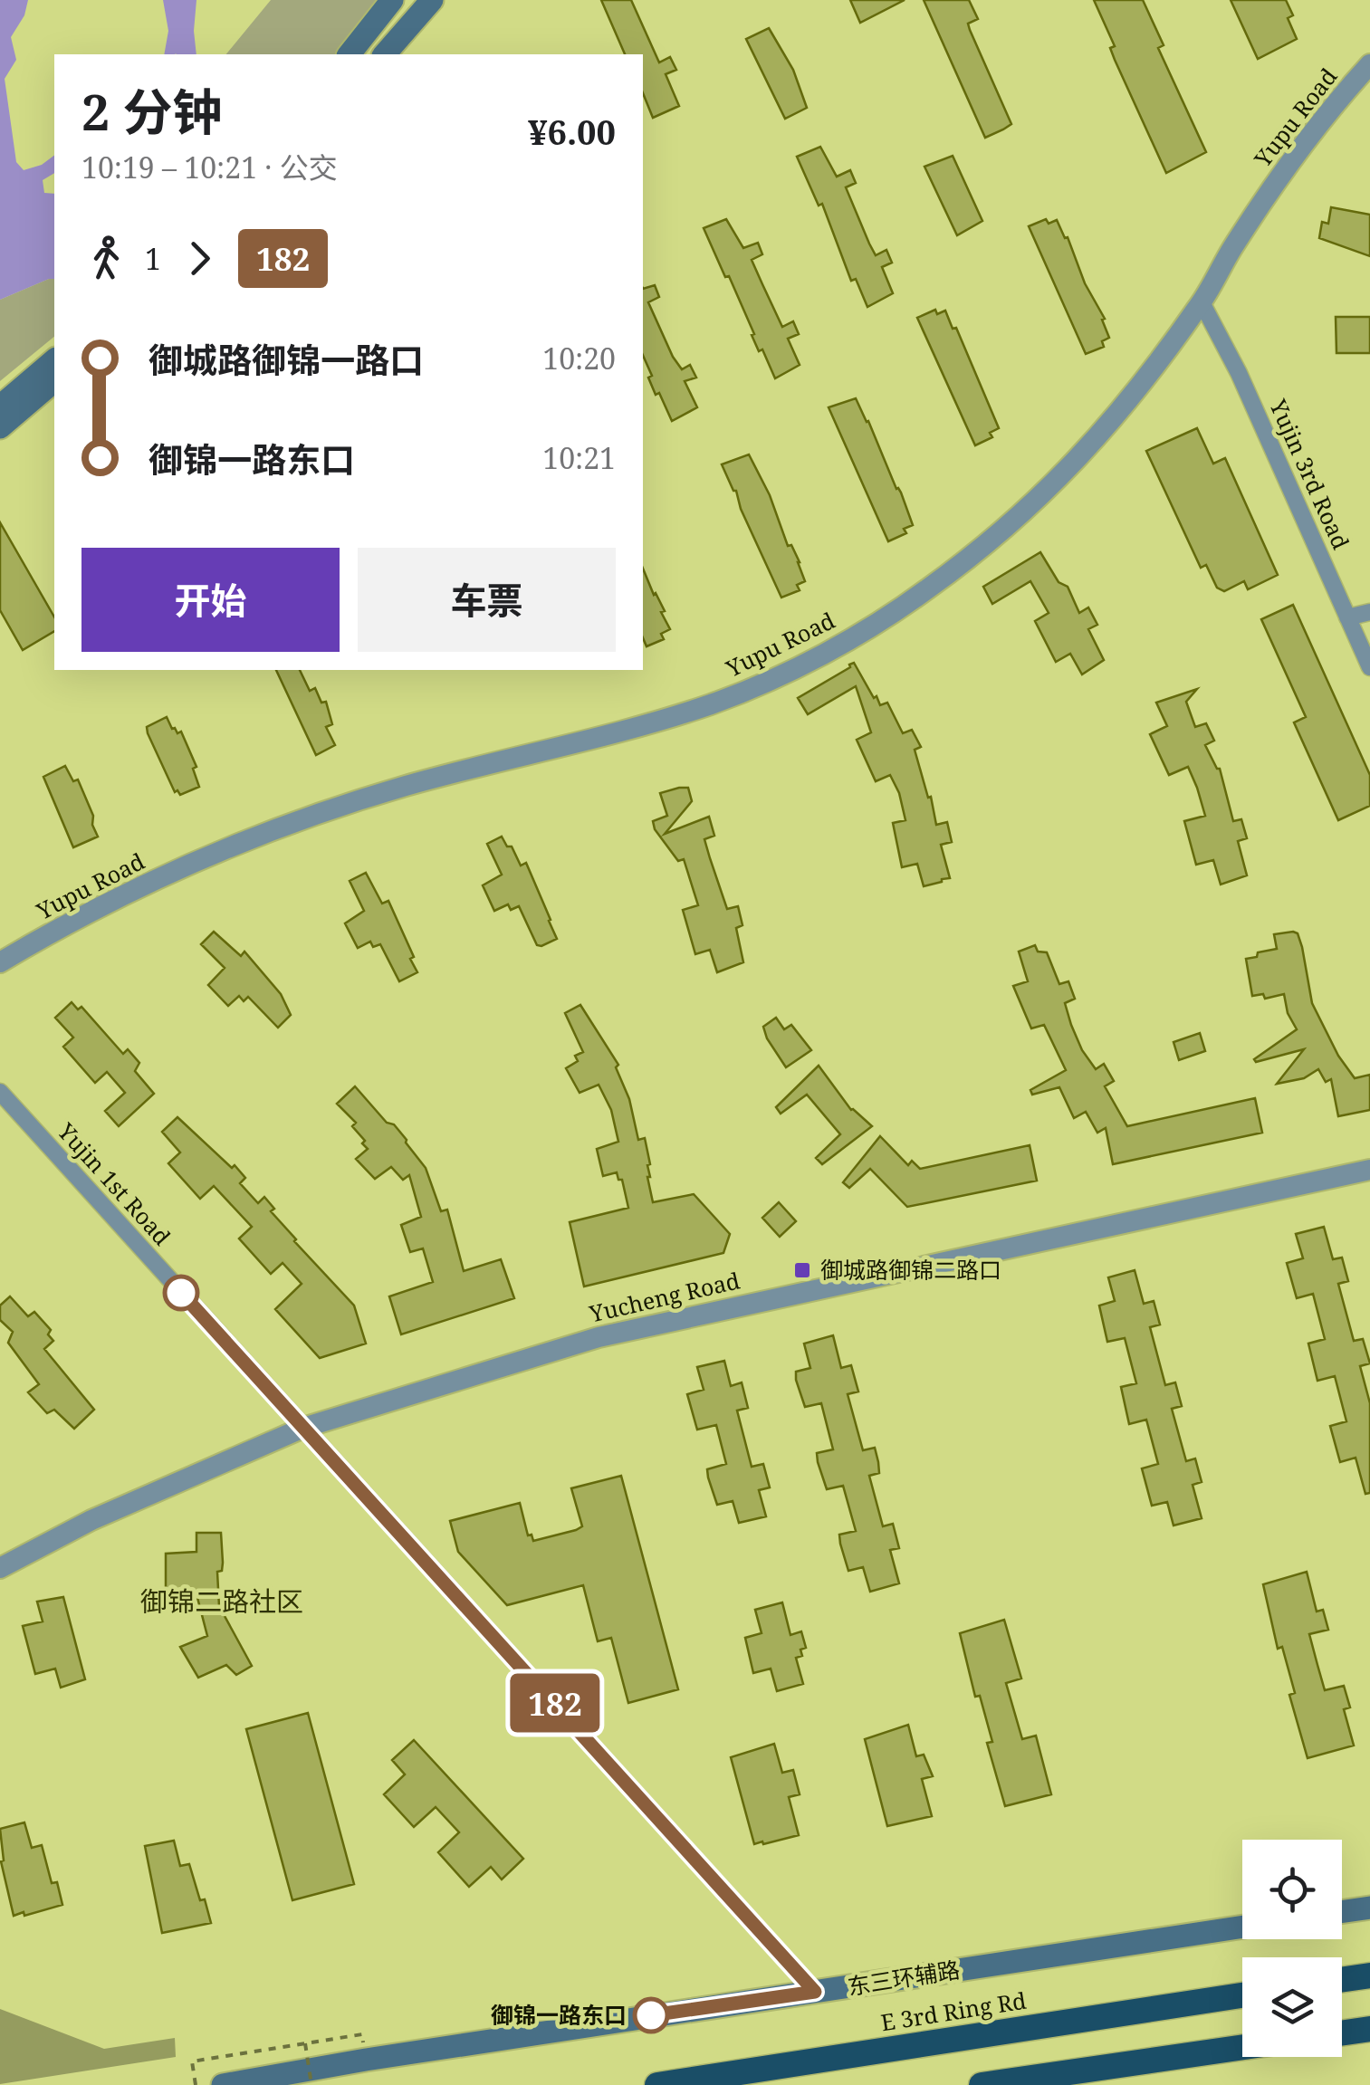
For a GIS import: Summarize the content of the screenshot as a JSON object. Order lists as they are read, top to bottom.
{
  "streets": {
    "highway": ["E 3rd Ring Rd"],
    "main road": ["东三环辅路"],
    "street": [
      "Yupu Road",
      "Yujin 3rd Road",
      "Yujin 1st Road",
      "Yucheng Road"
    ]
  },
  "crossings": [
    ["Yupu Road", "Yujin 3rd Road"],
    ["Yujin 1st Road", "Yucheng Road"],
    ["Yujin 1st Road", "东三环辅路"]
  ],
  "districts": ["御锦二路社区"],
  "places": {
    "transit": ["御城路御锦二路口"],
    "other": ["御锦一路东口"]
  },
  "lines": ["bus line 182"],
  "page": {
    "on_map": "182",
    "heading": ["2 分钟", "10:19 – 10:21 · 公交", "¥6.00"],
    "legs": ["1", "182"],
    "list": [
      {
        "name": "御城路御锦一路口",
        "value": "10:20"
      },
      {
        "name": "御锦一路东口",
        "value": "10:21"
      }
    ],
    "buttons": ["开始", "车票"]
  }
}
